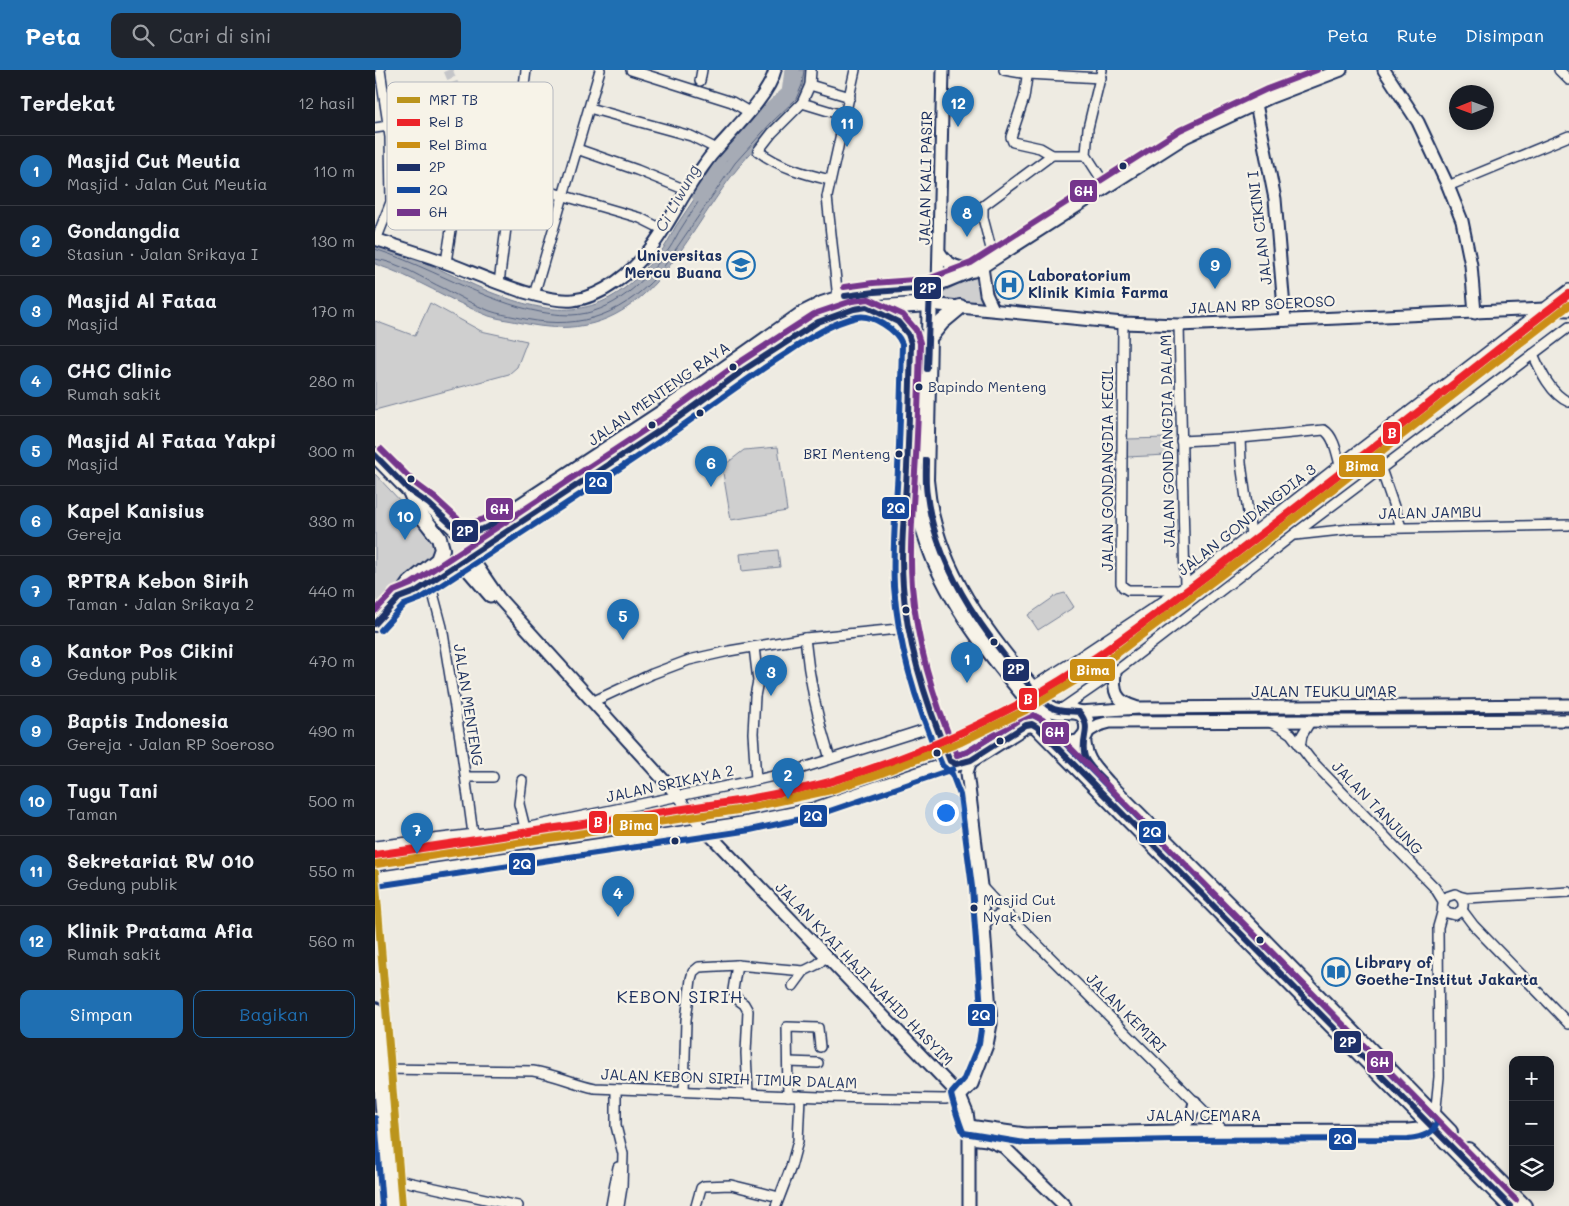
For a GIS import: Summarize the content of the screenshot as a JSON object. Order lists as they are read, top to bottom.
{
  "streets": {
    "main road": ["JALAN RP SOEROSO", "JALAN MENTENG RAYA"],
    "street": [
      "JALAN KALI PASIR",
      "JALAN CIKINI I",
      "JALAN GONDANGDIA DALAM",
      "JALAN GONDANGDIA KECIL",
      "JALAN JAMBU",
      "JALAN GONDANGDIA 3",
      "JALAN TEUKU UMAR",
      "JALAN MENTENG",
      "JALAN SRIKAYA 2",
      "JALAN TANJUNG",
      "JALAN KYAI HAJI WAHID HASYIM",
      "JALAN KEMIRI",
      "JALAN KEBON SIRIH TIMUR DALAM",
      "JALAN CEMARA"
    ]
  },
  "crossings": [
    ["JALAN KALI PASIR", "JALAN MENTENG RAYA"],
    ["JALAN CIKINI I", "JALAN RP SOEROSO"],
    ["JALAN RP SOEROSO", "JALAN MENTENG RAYA"],
    ["JALAN RP SOEROSO", "JALAN GONDANGDIA DALAM"],
    ["JALAN RP SOEROSO", "JALAN GONDANGDIA KECIL"],
    ["JALAN RP SOEROSO", "JALAN GONDANGDIA 3"],
    ["JALAN MENTENG RAYA", "JALAN MENTENG"],
    ["JALAN GONDANGDIA DALAM", "JALAN GONDANGDIA KECIL"],
    ["JALAN GONDANGDIA DALAM", "JALAN GONDANGDIA 3"],
    ["JALAN GONDANGDIA KECIL", "JALAN GONDANGDIA 3"],
    ["JALAN TEUKU UMAR", "JALAN TANJUNG"],
    ["JALAN MENTENG", "JALAN SRIKAYA 2"],
    ["JALAN KYAI HAJI WAHID HASYIM", "JALAN KEBON SIRIH TIMUR DALAM"],
    ["JALAN KYAI HAJI WAHID HASYIM", "JALAN CEMARA"],
    ["JALAN KEMIRI", "JALAN CEMARA"]
  ],
  "districts": ["KEBON SIRIH"],
  "water": ["Ci Liwung"],
  "places": {
    "school or university": ["Universitas Mercu Buana"],
    "hospital": ["Laboratorium Klinik Kimia Farma"],
    "other": ["Bapindo Menteng", "BRI Menteng", "Masjid Cut Nyak Dien"],
    "library": ["Library of Goethe-Institut Jakarta"]
  },
  "lines": [
    "transit line 6H",
    "transit line 2P",
    "rail line B",
    "rail line Bima",
    "transit line 2Q",
    "metro line TB"
  ],
  "legend": [
    "MRT TB",
    "Rel B",
    "Rel Bima",
    "2P",
    "2Q",
    "6H"
  ],
  "north": "left",
  "page": {
    "header": "Peta",
    "search": "Cari di sini",
    "nav": ["Peta", "Rute", "Disimpan"],
    "heading": ["Terdekat", "12 hasil"],
    "pins": [
      "12",
      "11",
      "8",
      "9",
      "6",
      "10",
      "5",
      "1",
      "3",
      "2",
      "7",
      "4"
    ],
    "list": [
      {
        "mark": "1",
        "name": "Masjid Cut Meutia",
        "note": "Masjid · Jalan Cut Meutia",
        "value": "110 m"
      },
      {
        "mark": "2",
        "name": "Gondangdia",
        "note": "Stasiun · Jalan Srikaya I",
        "value": "130 m"
      },
      {
        "mark": "3",
        "name": "Masjid Al Fataa",
        "note": "Masjid",
        "value": "170 m"
      },
      {
        "mark": "4",
        "name": "CHC Clinic",
        "note": "Rumah sakit",
        "value": "280 m"
      },
      {
        "mark": "5",
        "name": "Masjid Al Fataa Yakpi",
        "note": "Masjid",
        "value": "300 m"
      },
      {
        "mark": "6",
        "name": "Kapel Kanisius",
        "note": "Gereja",
        "value": "330 m"
      },
      {
        "mark": "7",
        "name": "RPTRA Kebon Sirih",
        "note": "Taman · Jalan Srikaya 2",
        "value": "440 m"
      },
      {
        "mark": "8",
        "name": "Kantor Pos Cikini",
        "note": "Gedung publik",
        "value": "470 m"
      },
      {
        "mark": "9",
        "name": "Baptis Indonesia",
        "note": "Gereja · Jalan RP Soeroso",
        "value": "490 m"
      },
      {
        "mark": "10",
        "name": "Tugu Tani",
        "note": "Taman",
        "value": "500 m"
      },
      {
        "mark": "11",
        "name": "Sekretariat RW 010",
        "note": "Gedung publik",
        "value": "550 m"
      },
      {
        "mark": "12",
        "name": "Klinik Pratama Afia",
        "note": "Rumah sakit",
        "value": "560 m"
      }
    ],
    "buttons": ["Simpan", "Bagikan"],
    "map_buttons": ["+", "−"]
  }
}
